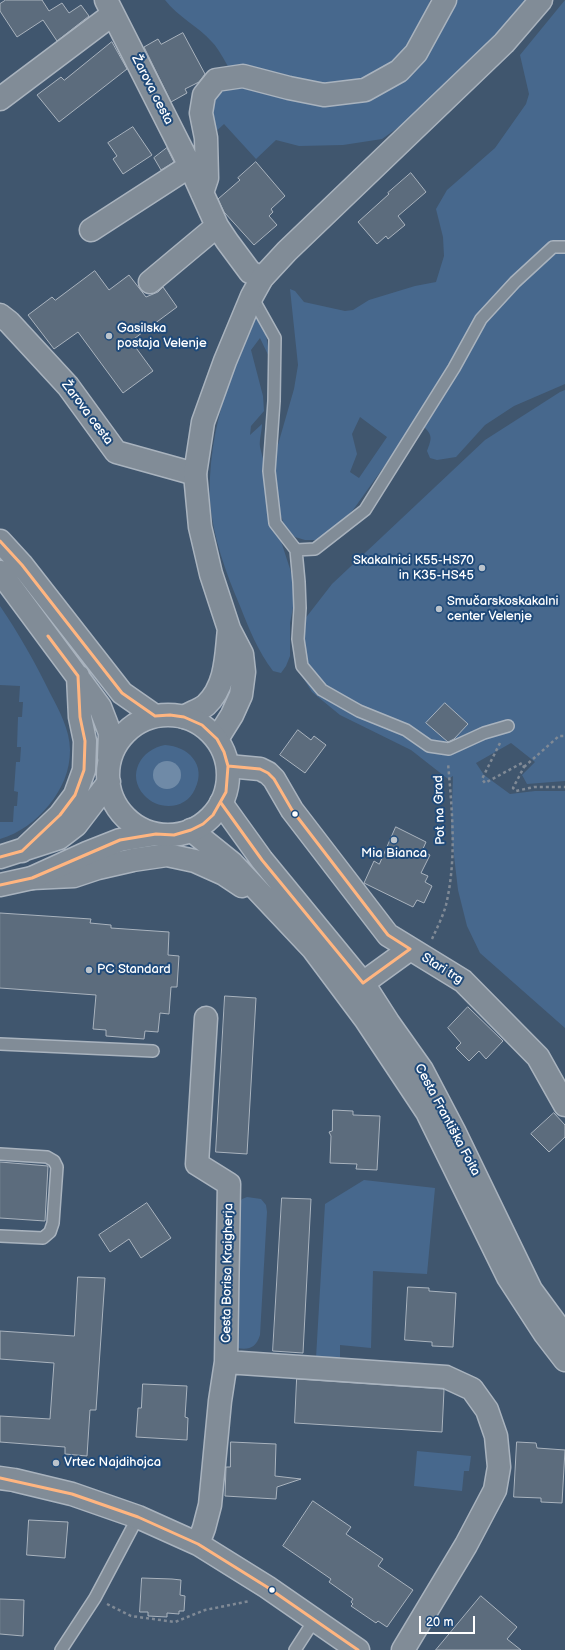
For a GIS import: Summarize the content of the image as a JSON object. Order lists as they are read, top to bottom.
{
  "streets": {
    "street": [
      "Žarova cesta",
      "Stari trg",
      "Cesta Františka Foita",
      "Cesta Borisa Kraigherja"
    ],
    "path": ["Pot na Grad"]
  },
  "crossings": [
    ["Pot na Grad", "Stari trg"],
    ["Stari trg", "Cesta Františka Foita"]
  ],
  "places": [
    "Gasilska postaja Velenje",
    "Skakalnici K55-HS70 in K35-HS45",
    "Smučarskoskakalni center Velenje",
    "Mia Bianca",
    "PC Standard",
    "Vrtec Najdihojca"
  ],
  "scale_bar": "20 m"
}
